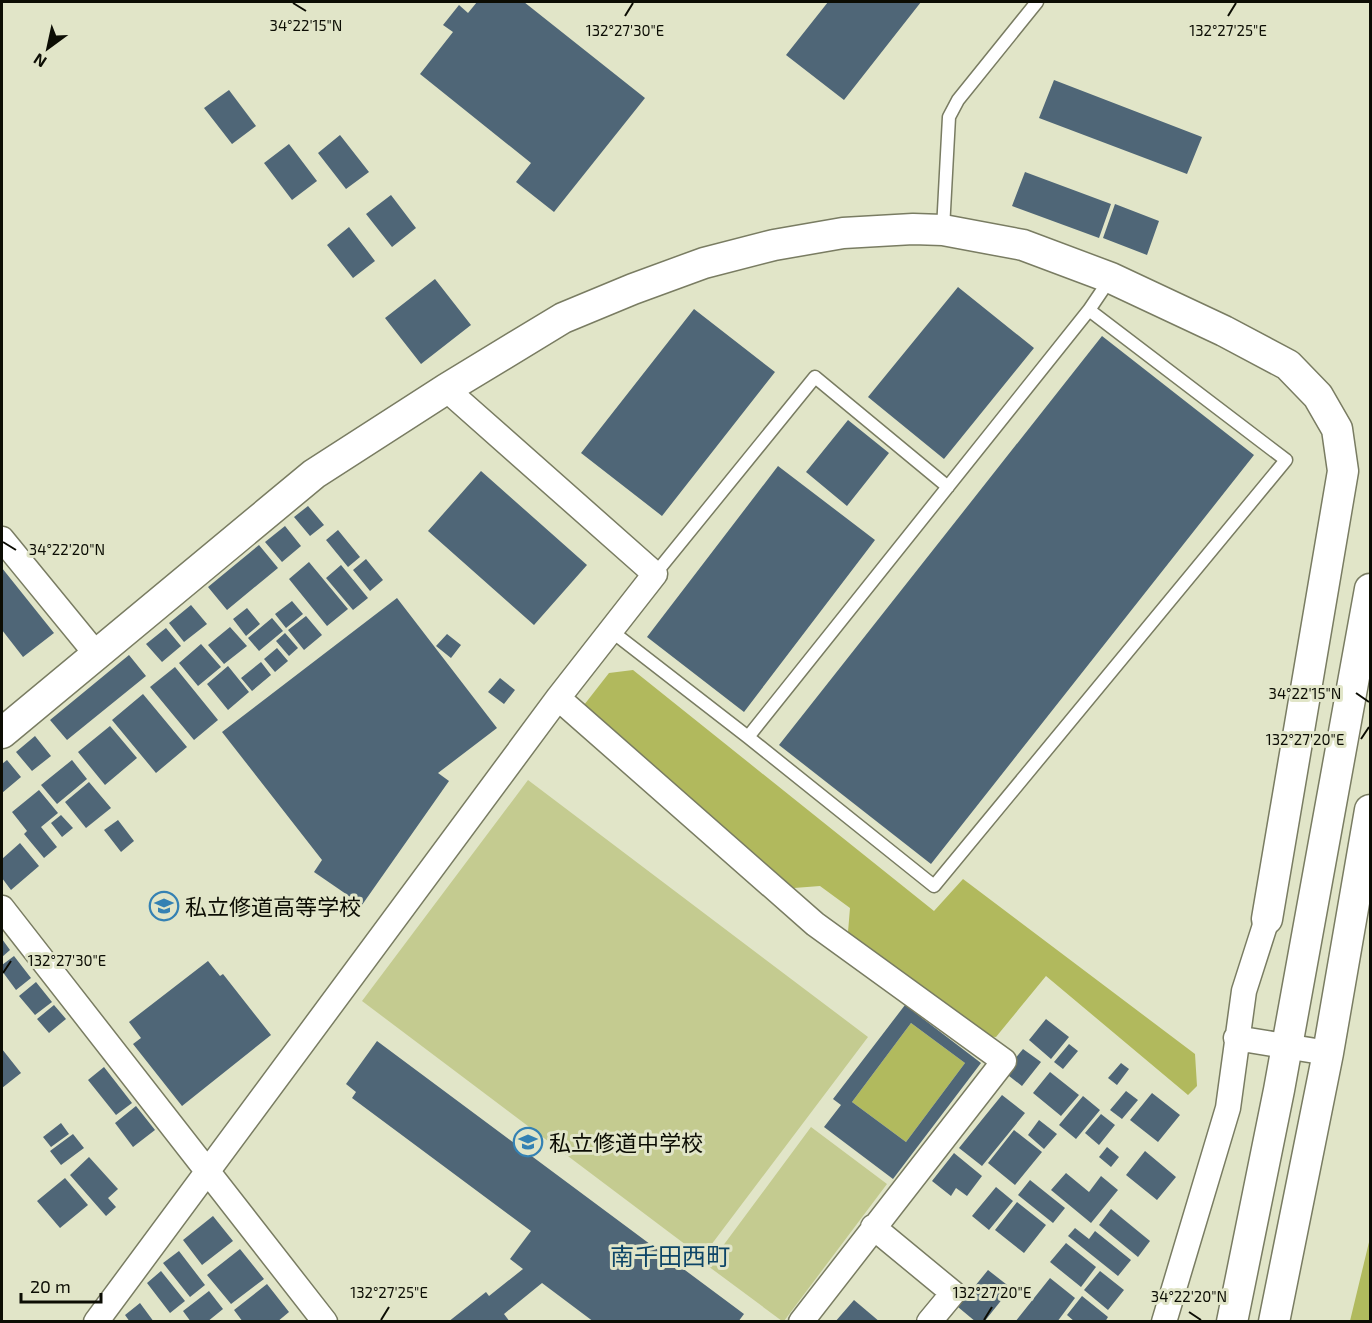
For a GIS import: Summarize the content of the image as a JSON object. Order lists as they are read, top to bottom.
{
  "districts": ["南千田西町"],
  "places": {
    "school or university": ["私立修道高等学校", "私立修道中学校"]
  },
  "scale_bar": "20 m",
  "north": "bottom left",
  "coordinates": [
    "34°22'15\"N",
    "132°27'30\"E",
    "132°27'25\"E",
    "34°22'20\"N",
    "132°27'20\"E"
  ]
}
